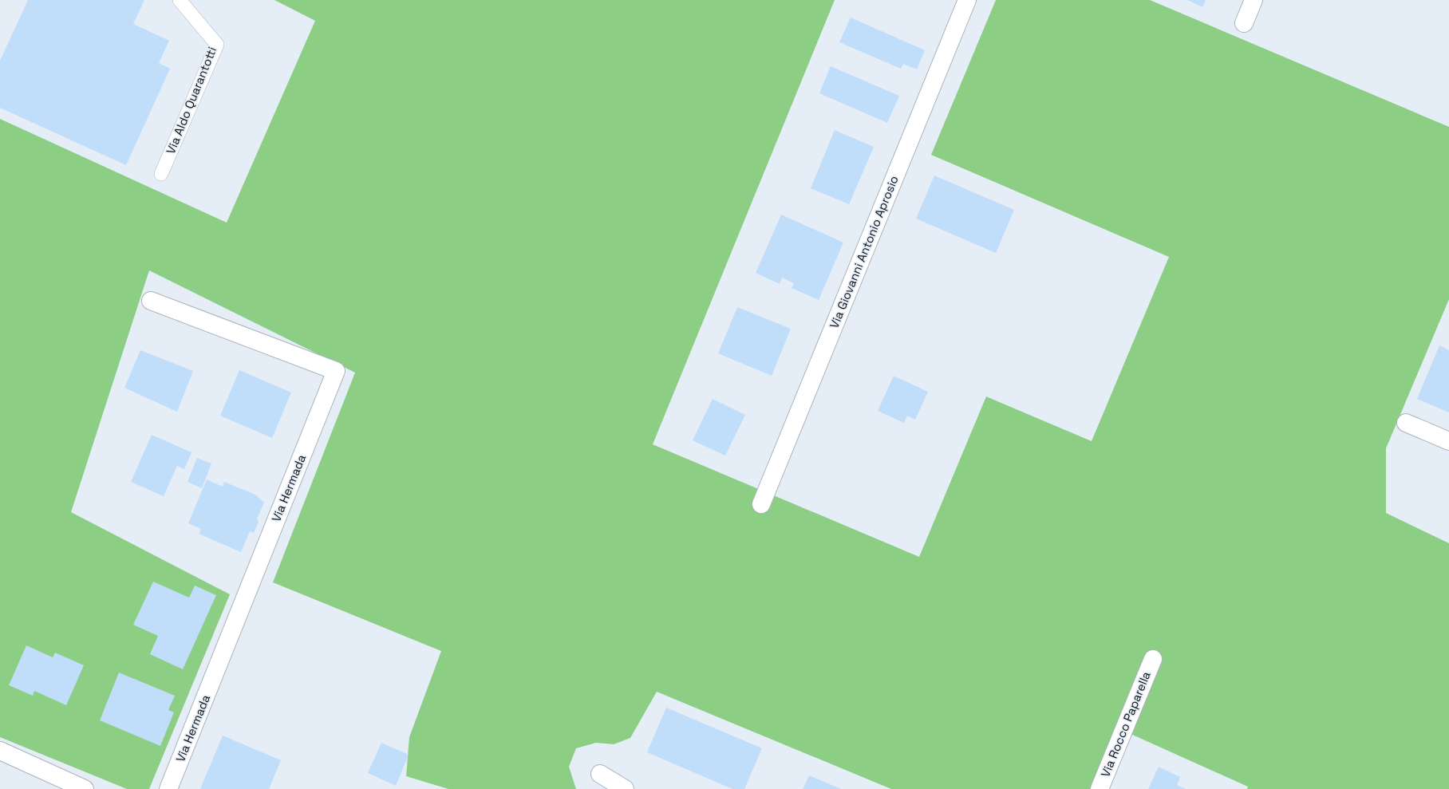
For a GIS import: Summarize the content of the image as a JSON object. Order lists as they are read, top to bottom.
{
  "streets": {
    "street": ["Via Giovanni Antonio Aprosio", "Via Hermada", "Via Rocco Paparella"],
    "lane": ["Via Aldo Quarantotti"]
  }
}
